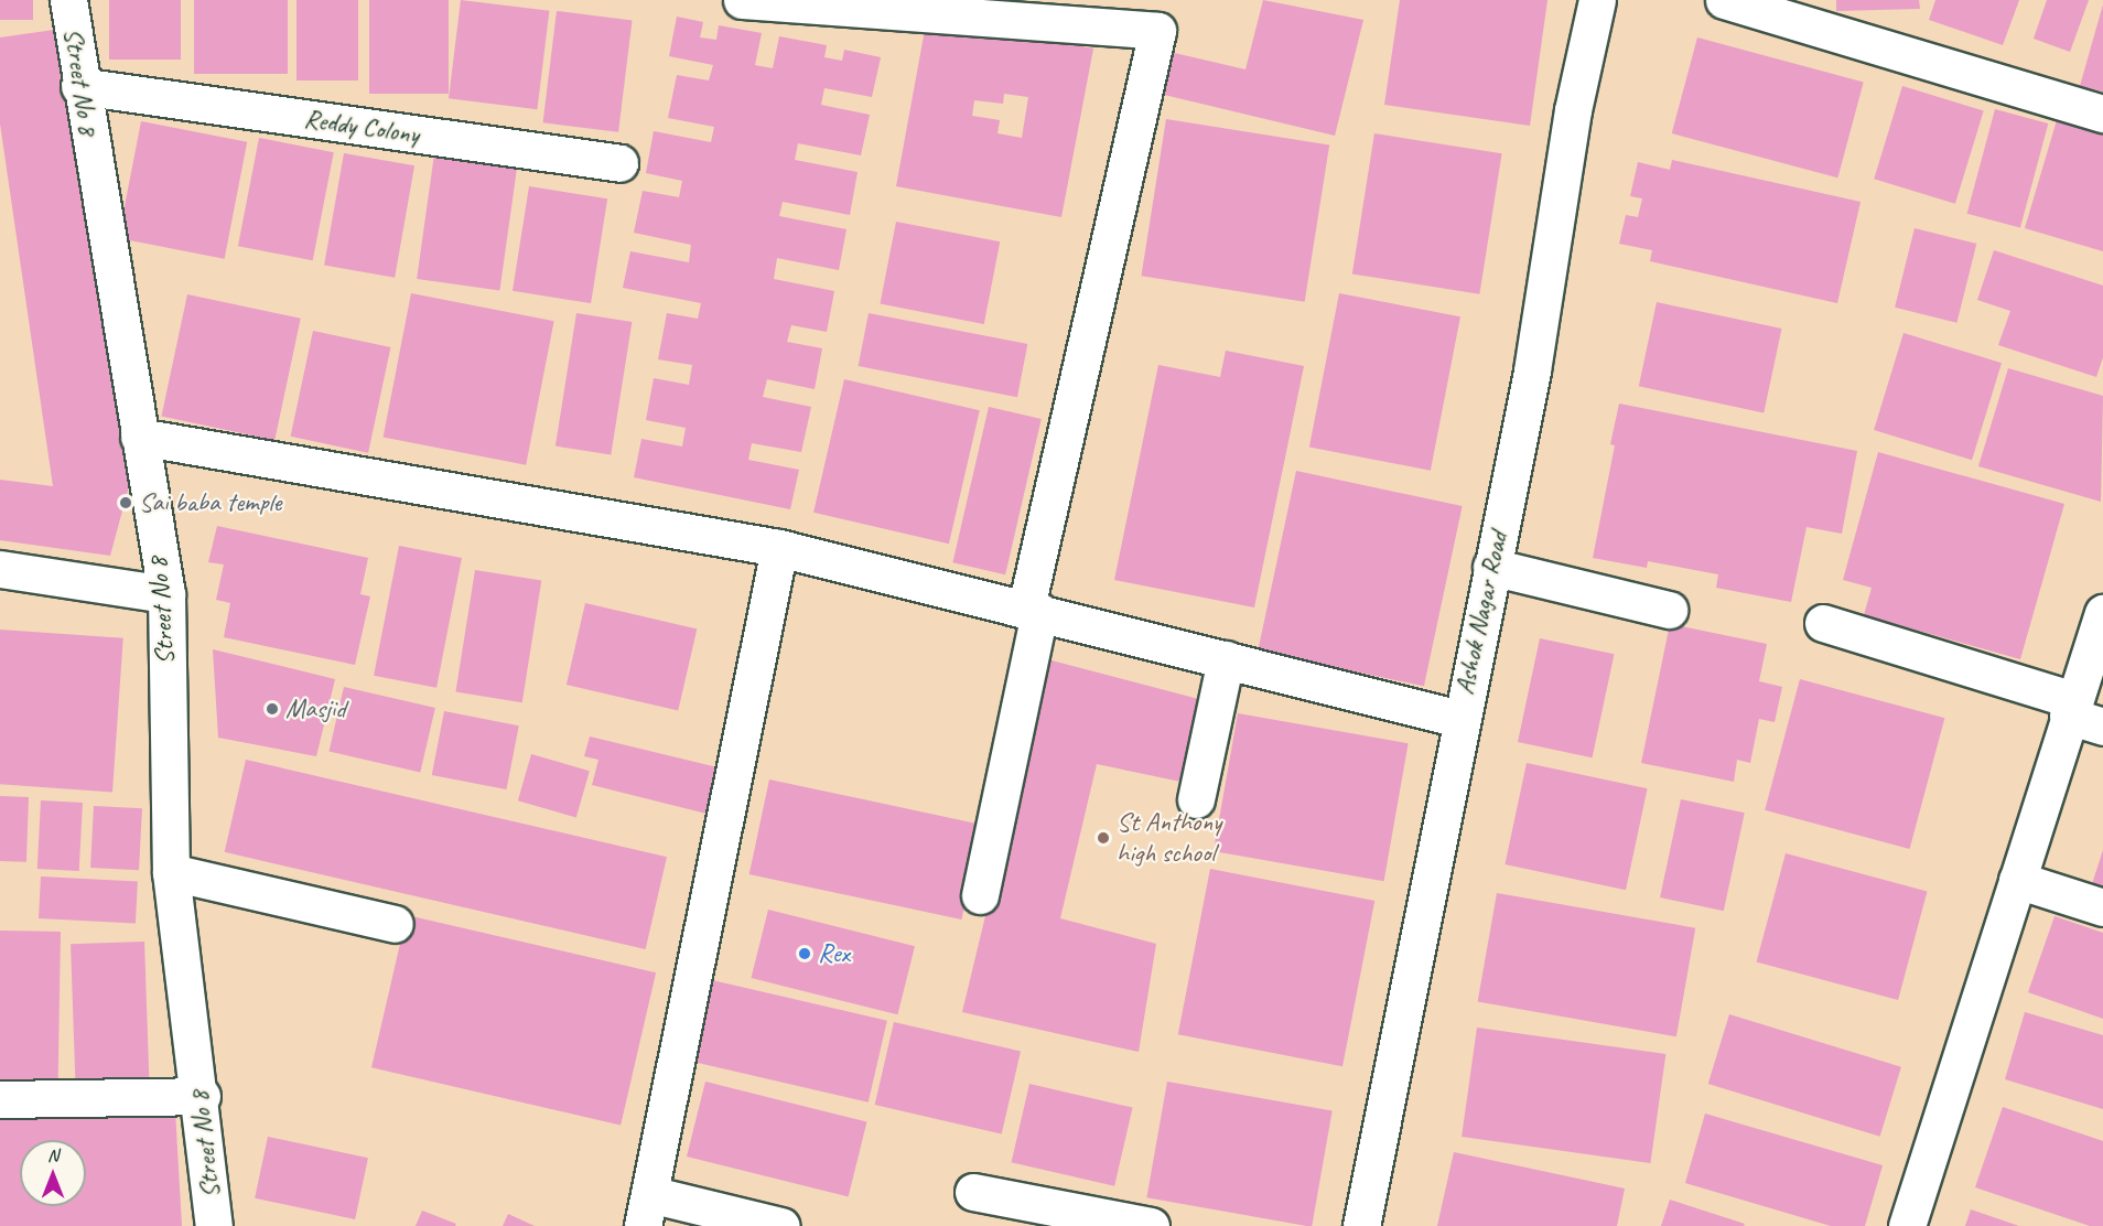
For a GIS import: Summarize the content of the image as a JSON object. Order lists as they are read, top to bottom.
{
  "streets": {
    "street": ["Street No 8", "Reddy Colony", "Ashok Nagar Road"]
  },
  "crossings": [
    ["Street No 8", "Reddy Colony"]
  ],
  "places": [
    "Sai baba temple",
    "Masjid",
    "St Anthony high school",
    "Rex"
  ],
  "north": "top"
}
